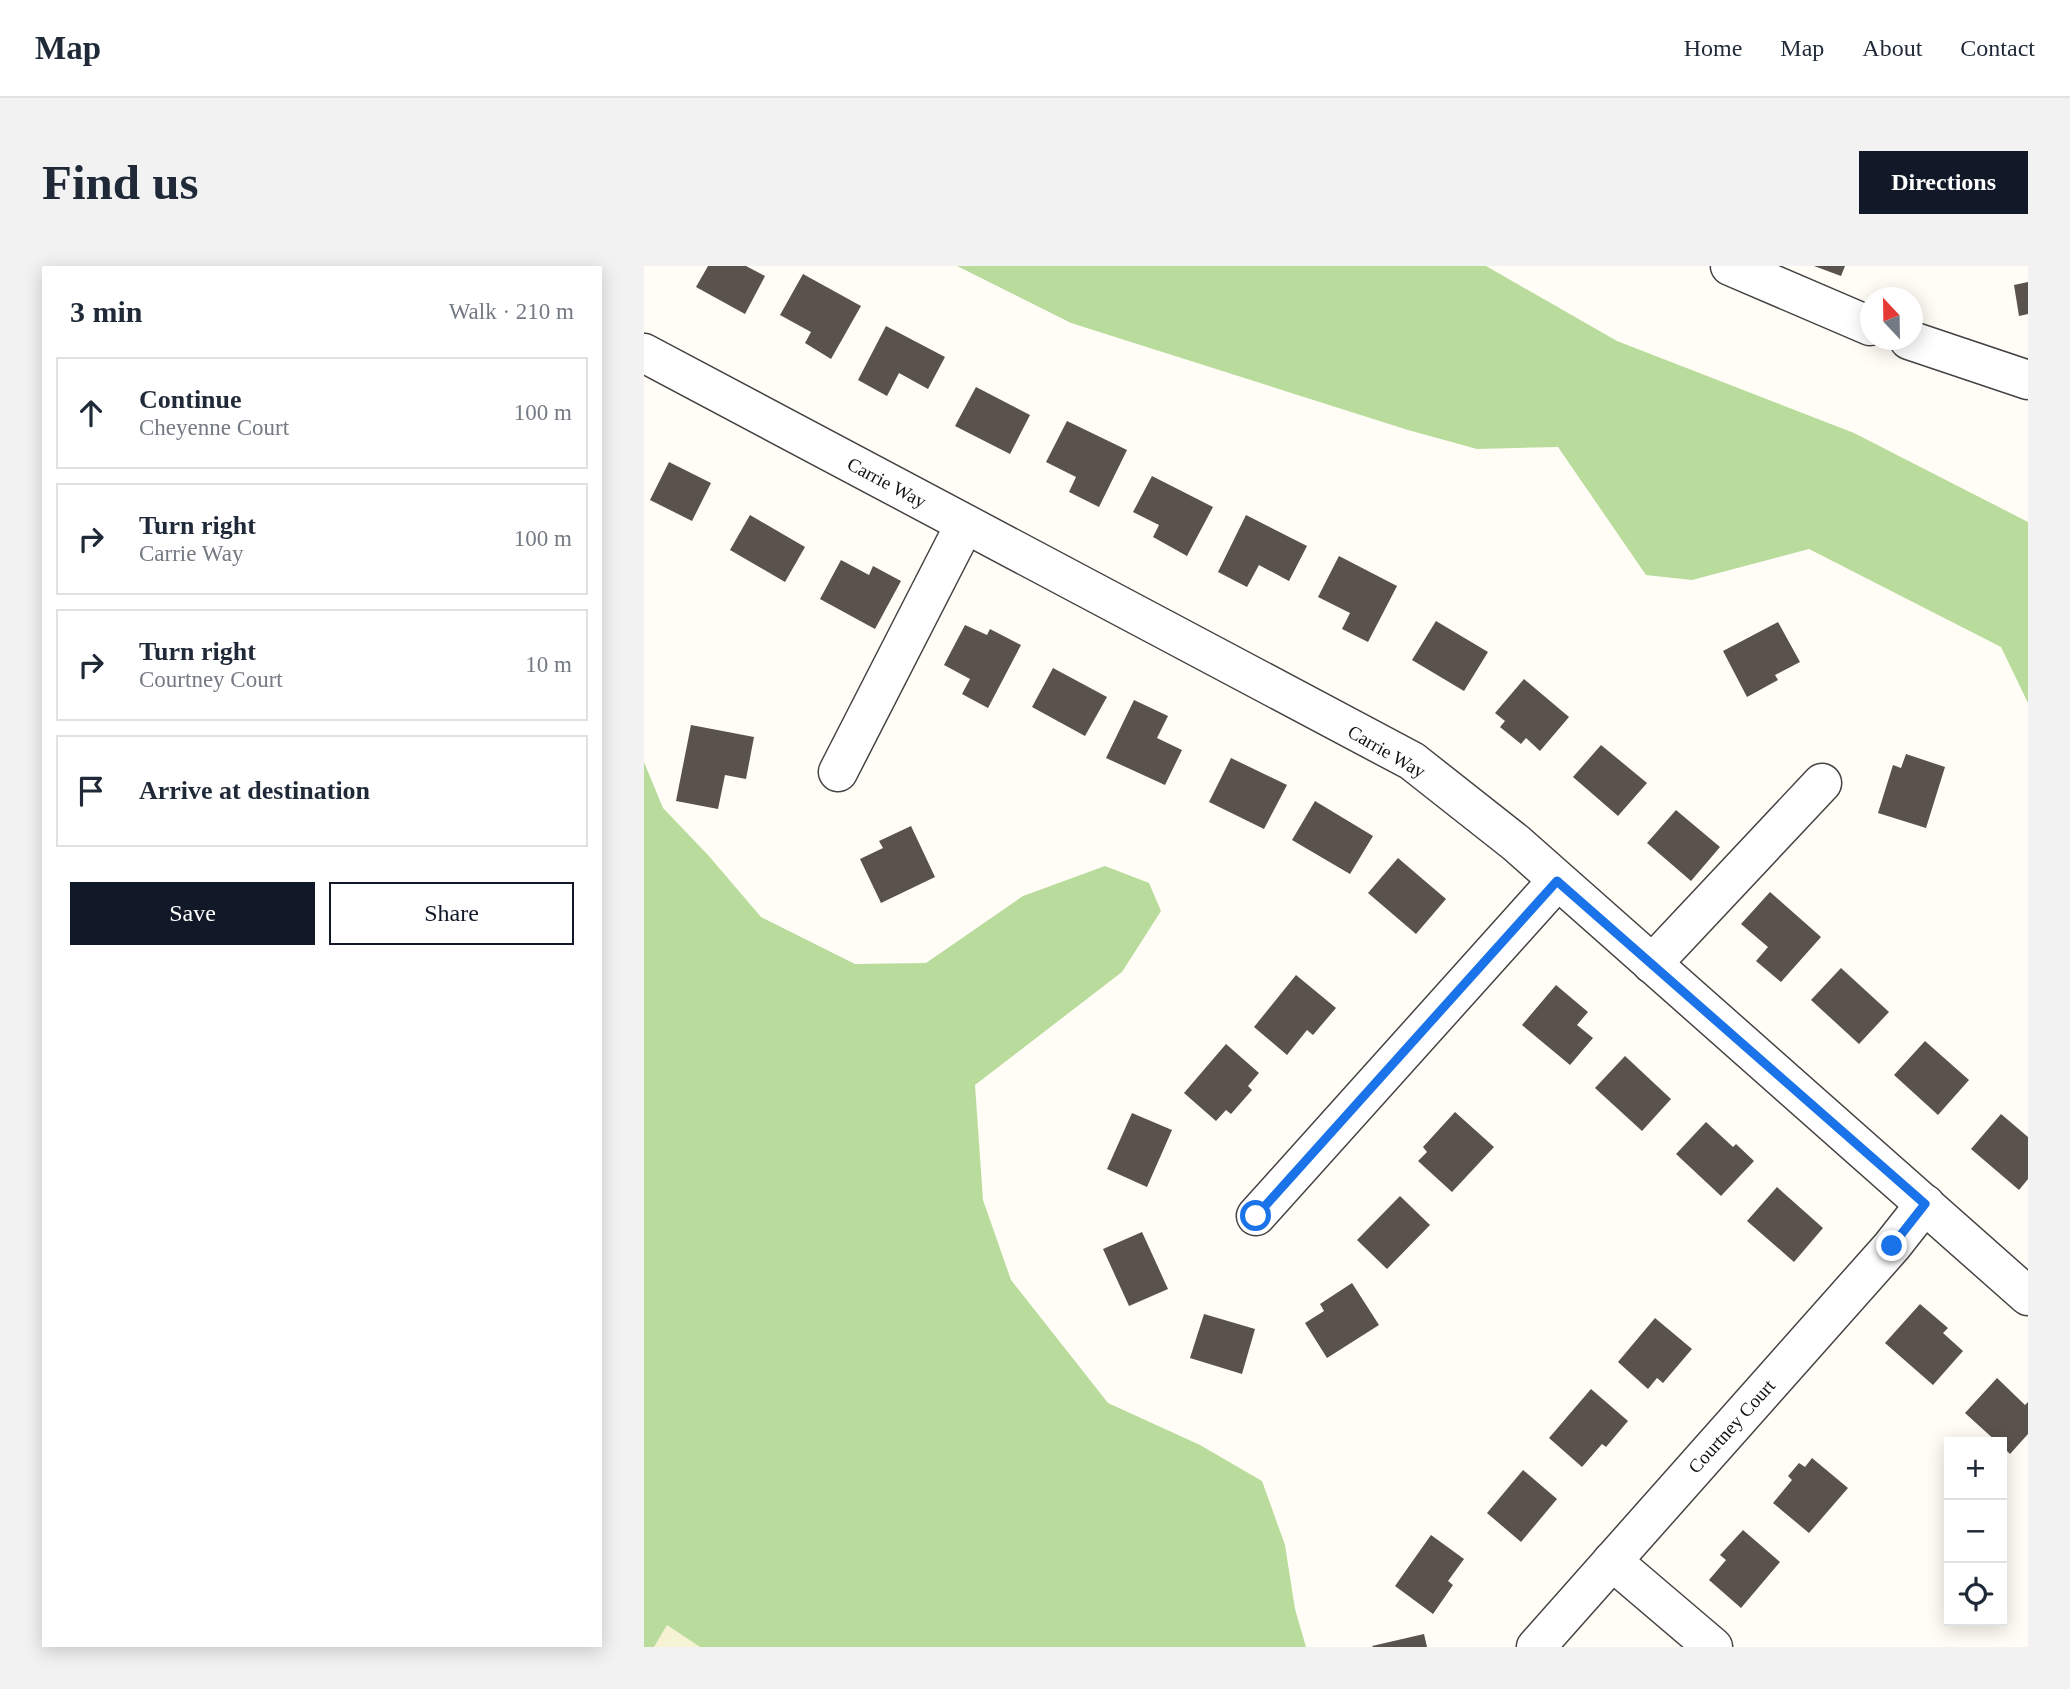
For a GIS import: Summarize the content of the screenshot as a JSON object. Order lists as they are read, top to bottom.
{
  "streets": {
    "street": ["Carrie Way", "Courtney Court"]
  },
  "crossings": [
    ["Carrie Way", "Courtney Court"]
  ],
  "north": "top",
  "page": {
    "header": "Map",
    "nav": [
      "Home",
      "Map",
      "About",
      "Contact"
    ],
    "buttons": [
      "Directions",
      ["Save", "Share"]
    ],
    "title": "Find us",
    "heading": ["3 min", "Walk · 210 m"],
    "list": [
      ["Continue", "Cheyenne Court", "100 m"],
      ["Turn right", "Carrie Way", "100 m"],
      ["Turn right", "Courtney Court", "10 m"],
      "Arrive at destination"
    ],
    "map_buttons": ["+", "−"]
  }
}
